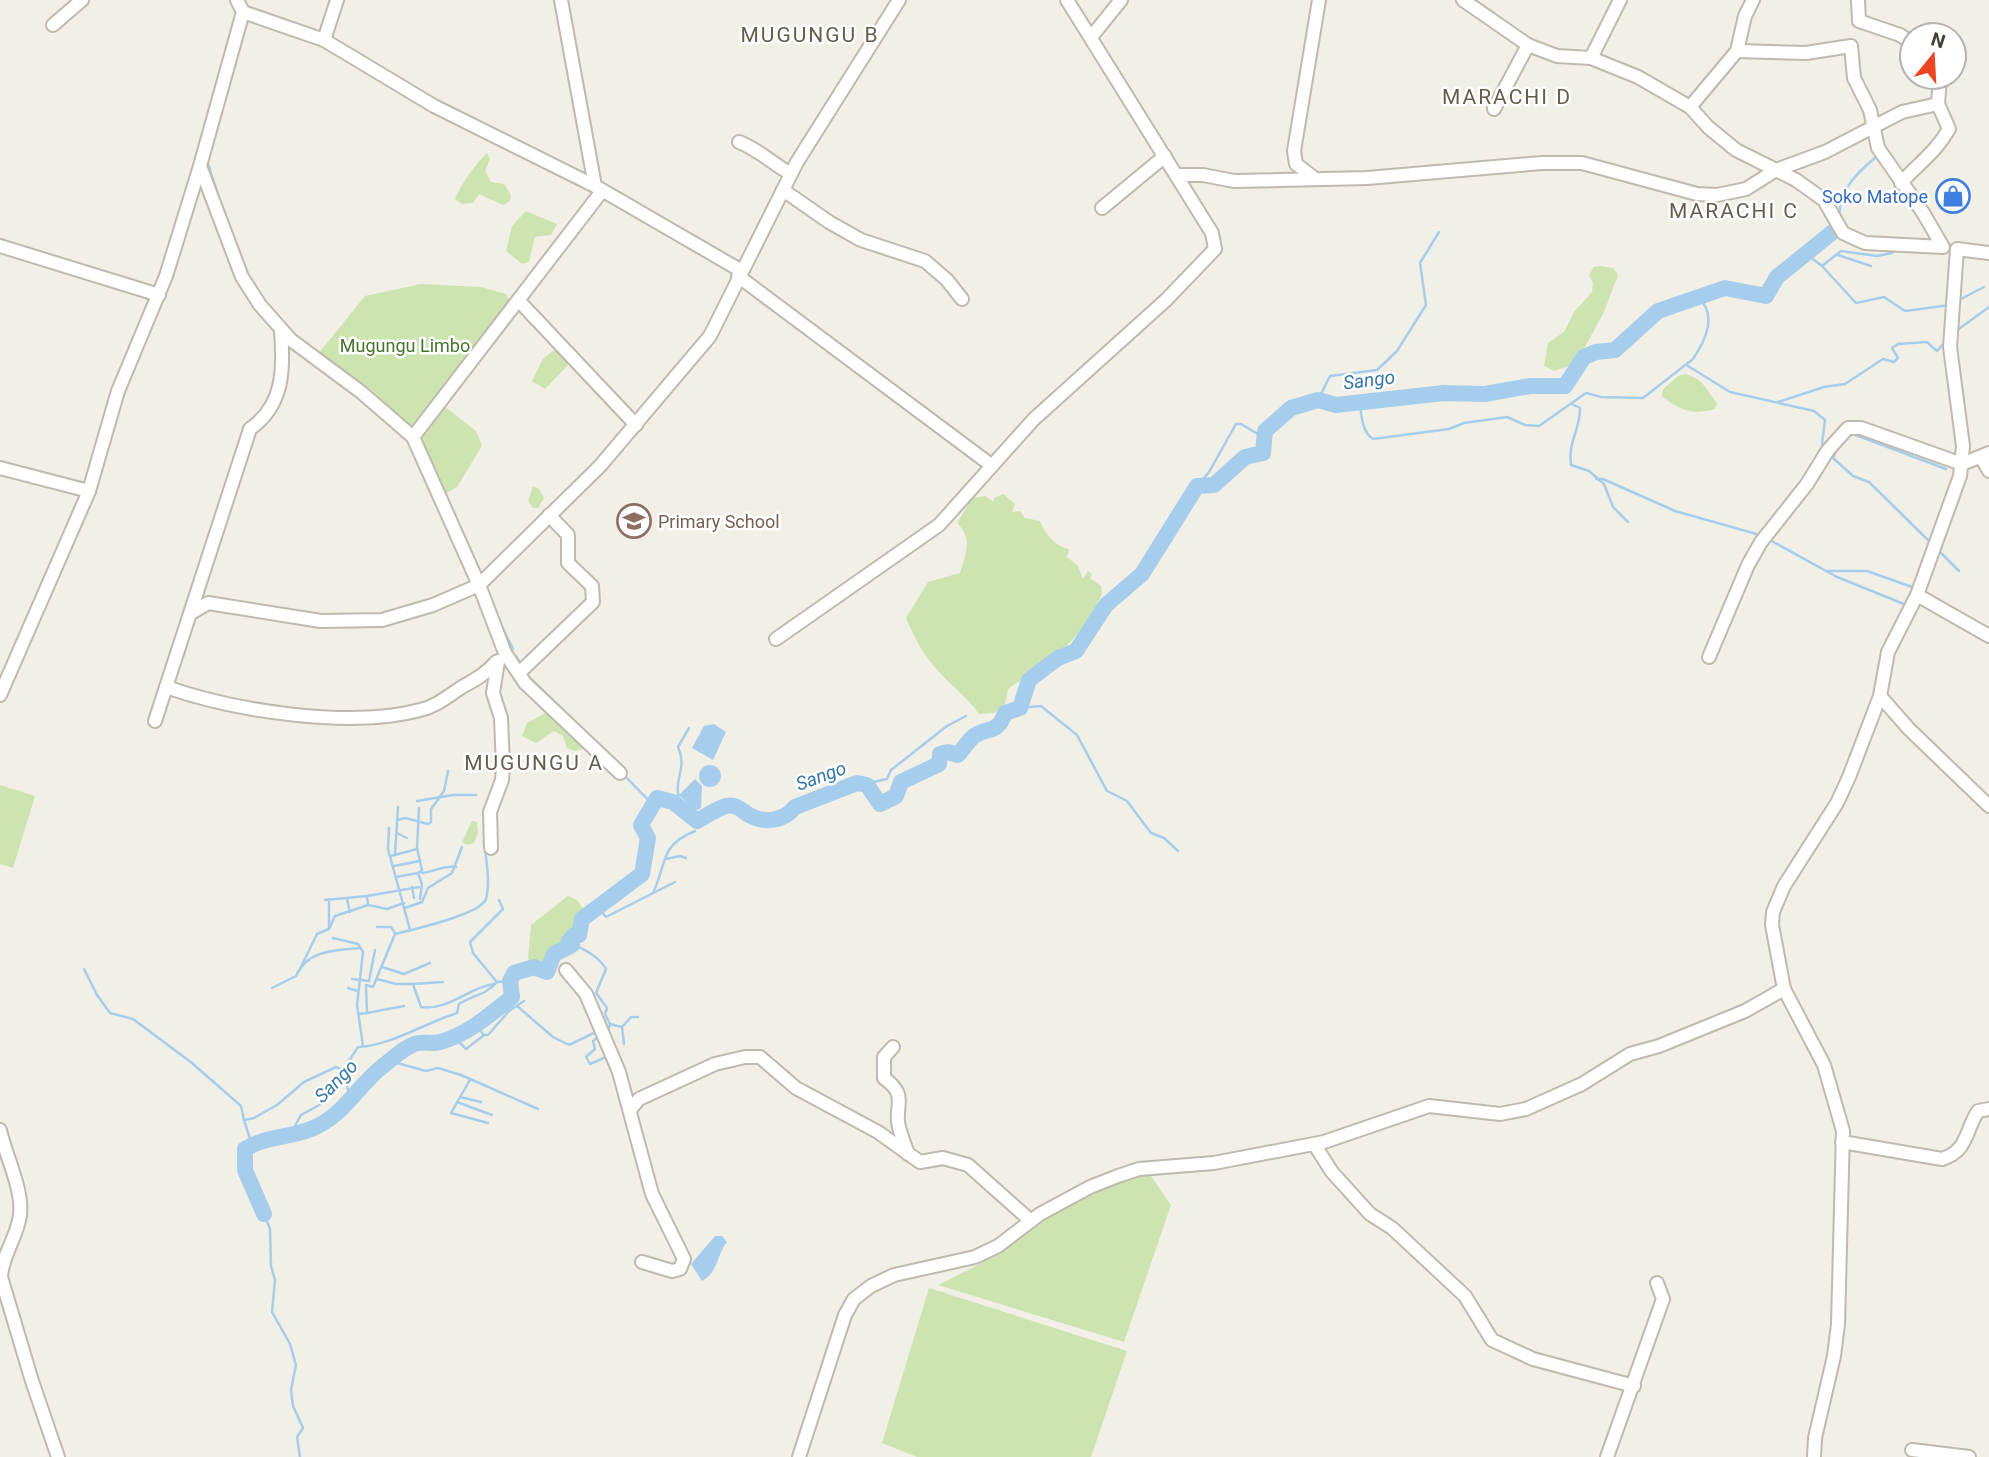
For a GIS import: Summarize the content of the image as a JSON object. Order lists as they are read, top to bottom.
{
  "districts": [
    "MUGUNGU B",
    "MARACHI D",
    "MARACHI C",
    "MUGUNGU A"
  ],
  "water": ["Sango"],
  "parks": ["Mugungu Limbo"],
  "places": {
    "shop": ["Soko Matope"],
    "school or university": ["Primary School"]
  },
  "north": "top"
}
